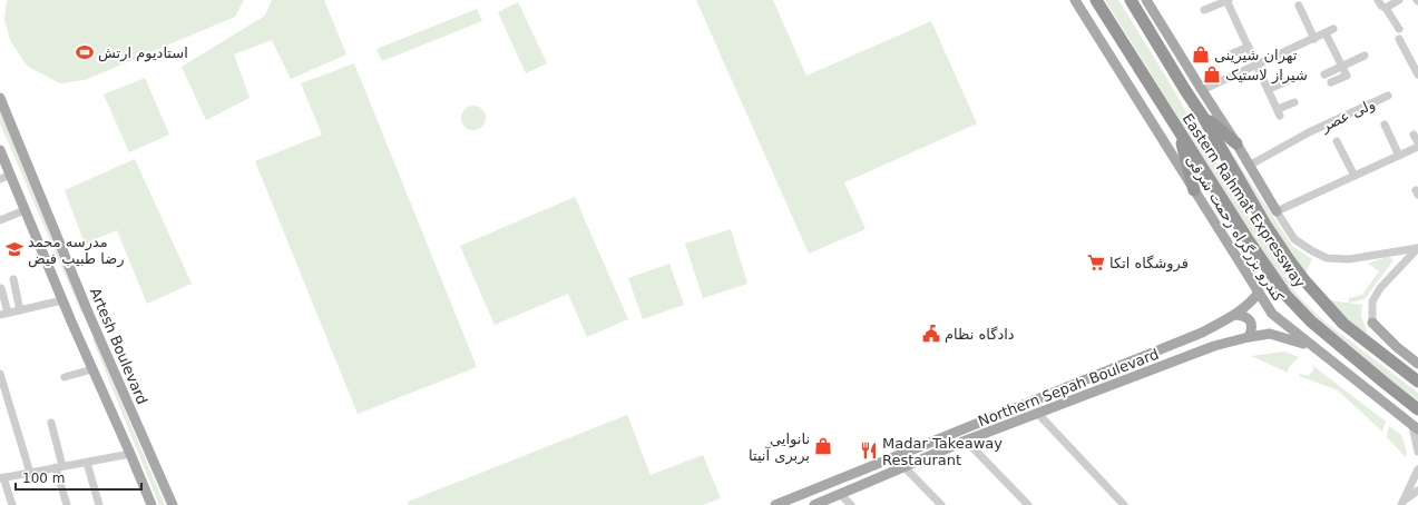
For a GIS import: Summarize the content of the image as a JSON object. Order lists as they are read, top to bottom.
{
  "streets": {
    "highway": ["Eastern Rahmat Expressway"],
    "main road": ["کندرو بزرگراه رحمت شرقی", "Artesh Boulevard", "Northern Sepah Boulevard"],
    "street": ["ولی عصر"]
  },
  "crossings": [
    ["کندرو بزرگراه رحمت شرقی", "Northern Sepah Boulevard"]
  ],
  "places": {
    "sports": ["استادیوم ارتش"],
    "shop": ["تهران شیرینی", "شیراز لاستیک", "نانوایی بربری آنیتا"],
    "school or university": ["مدرسه محمد رضا طبیب فیض"],
    "supermarket": ["فروشگاه اتکا"],
    "public building": ["دادگاه نظام"],
    "restaurant": ["Madar Takeaway Restaurant"]
  },
  "scale_bar": "100 m"
}
